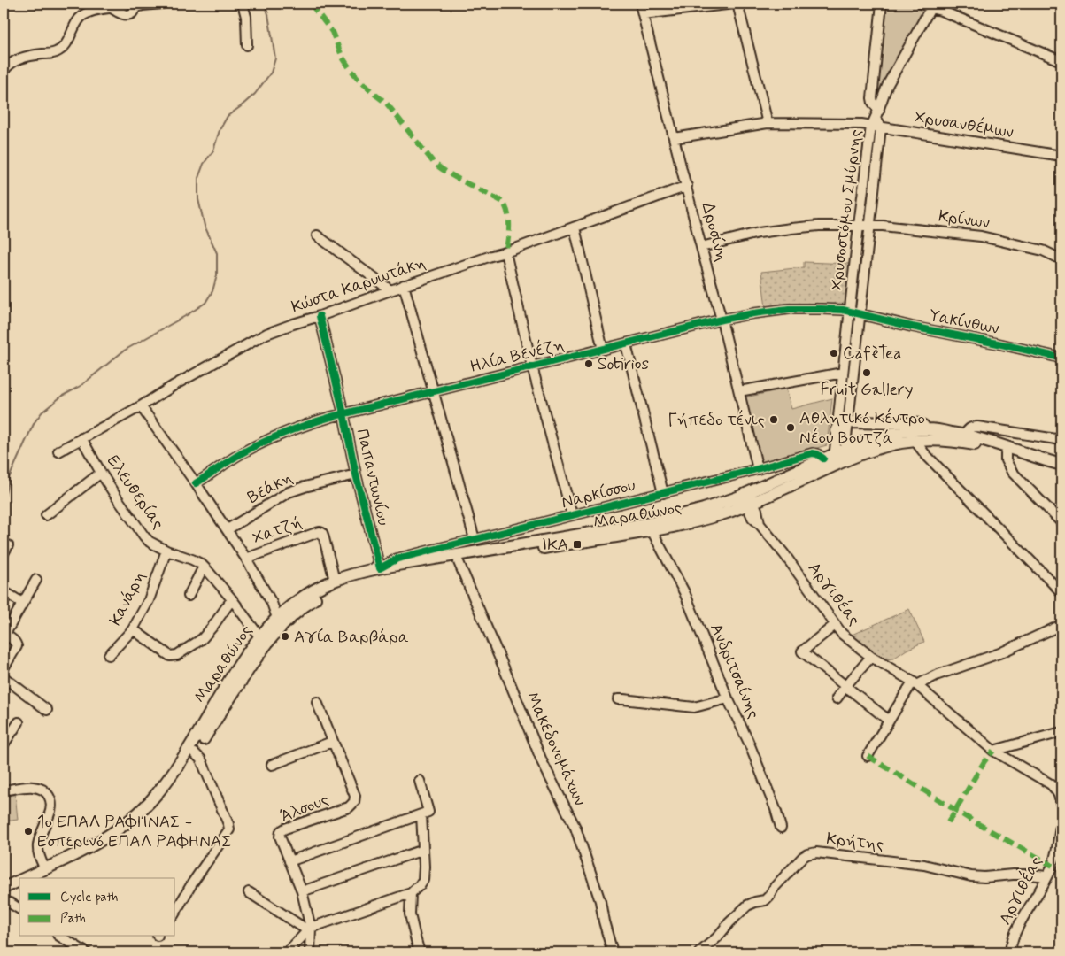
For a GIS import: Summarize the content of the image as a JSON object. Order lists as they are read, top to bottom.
{
  "streets": {
    "main road": ["Μαραθώνος"],
    "street": [
      "Χρυσανθέμων",
      "Χρυσοστόμου Σμύρνης",
      "Κρίνων",
      "Δροσίνη",
      "Κώστα Καρυωτάκη",
      "Υακίνθων",
      "Ηλία Βενέζη",
      "Παπαντωνίου",
      "Βεάκη",
      "Ελευθερίας",
      "Ναρκίσσου",
      "Χατζή",
      "Αργιθέας",
      "Κανάρη",
      "Ανδριτσαίνης",
      "Μακεδονομάχων",
      "Άλσους",
      "Κρήτης"
    ]
  },
  "crossings": [
    ["Χρυσανθέμων", "Χρυσοστόμου Σμύρνης"],
    ["Χρυσανθέμων", "Δροσίνη"],
    ["Χρυσοστόμου Σμύρνης", "Κρίνων"],
    ["Χρυσοστόμου Σμύρνης", "Υακίνθων"],
    ["Χρυσοστόμου Σμύρνης", "Ηλία Βενέζη"],
    ["Χρυσοστόμου Σμύρνης", "Μαραθώνος"],
    ["Κρίνων", "Δροσίνη"],
    ["Δροσίνη", "Κώστα Καρυωτάκη"],
    ["Δροσίνη", "Ηλία Βενέζη"],
    ["Δροσίνη", "Ναρκίσσου"],
    ["Κώστα Καρυωτάκη", "Παπαντωνίου"],
    ["Κώστα Καρυωτάκη", "Ελευθερίας"],
    ["Υακίνθων", "Ηλία Βενέζη"],
    ["Ηλία Βενέζη", "Παπαντωνίου"],
    ["Παπαντωνίου", "Βεάκη"],
    ["Παπαντωνίου", "Ναρκίσσου"],
    ["Παπαντωνίου", "Μαραθώνος"],
    ["Ελευθερίας", "Μαραθώνος"],
    ["Ελευθερίας", "Κανάρη"],
    ["Ναρκίσσου", "Μαραθώνος"],
    ["Μαραθώνος", "Χατζή"],
    ["Μαραθώνος", "Αργιθέας"],
    ["Μαραθώνος", "Ανδριτσαίνης"],
    ["Μαραθώνος", "Μακεδονομάχων"],
    ["Αργιθέας", "Κρήτης"]
  ],
  "places": {
    "other": [
      "CafèTea",
      "Sotirios",
      "Fruit Gallery",
      "Γήπεδο τένις",
      "Αθλητικό Κέντρο Νέου Βουτζά",
      "Αγία Βαρβάρα",
      "1ο ΕΠΑΛ ΡΑΦΗΝΑΣ - Εσπερινό ΕΠΑΛ ΡΑΦΗΝΑΣ"
    ],
    "transit": ["ΙΚΑ"]
  },
  "legend": ["Cycle path", "Path"]
}
